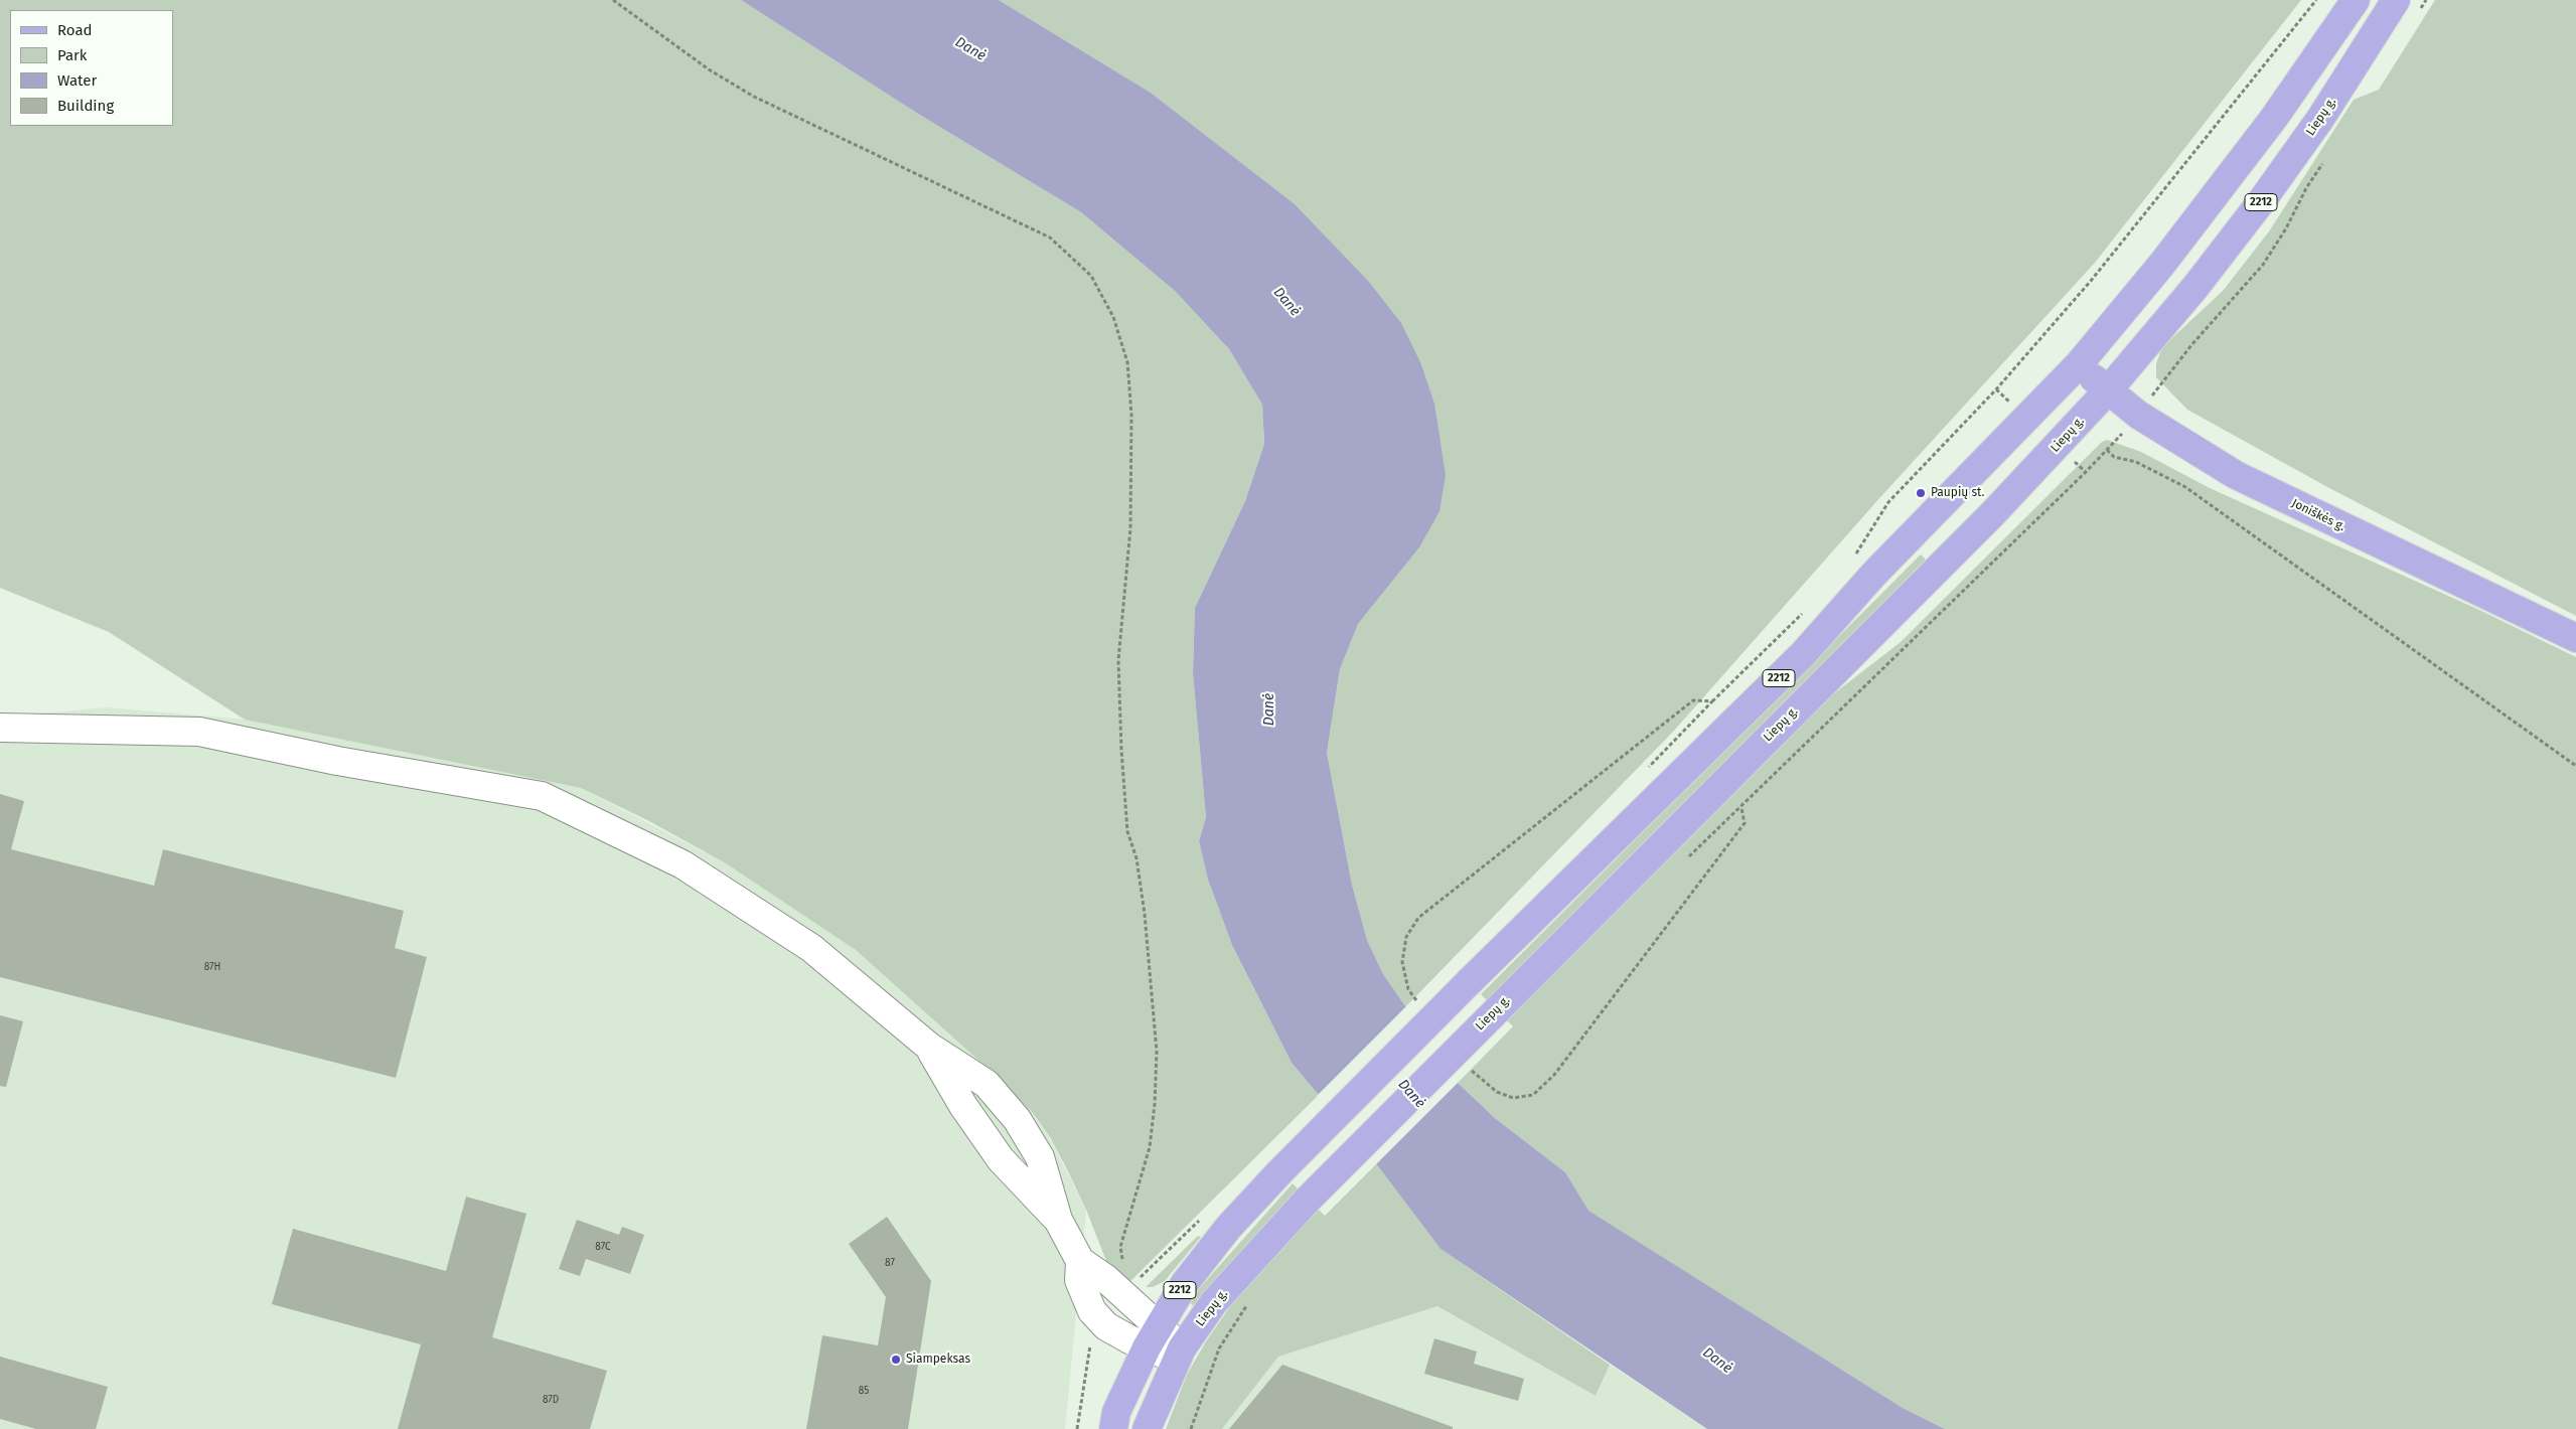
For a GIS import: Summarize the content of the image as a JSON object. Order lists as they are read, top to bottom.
{
  "streets": {
    "main road": ["Liepų g.", "2212", "Joniškės g."]
  },
  "crossings": [
    ["Liepų g.", "Joniškės g."],
    ["2212", "Joniškės g."]
  ],
  "water": ["Danė"],
  "places": ["Paupių st.", "Siampeksas"],
  "house_numbers": [
    "87H",
    "87C",
    "87",
    "85",
    "87D"
  ],
  "legend": [
    "Road",
    "Park",
    "Water",
    "Building"
  ]
}
